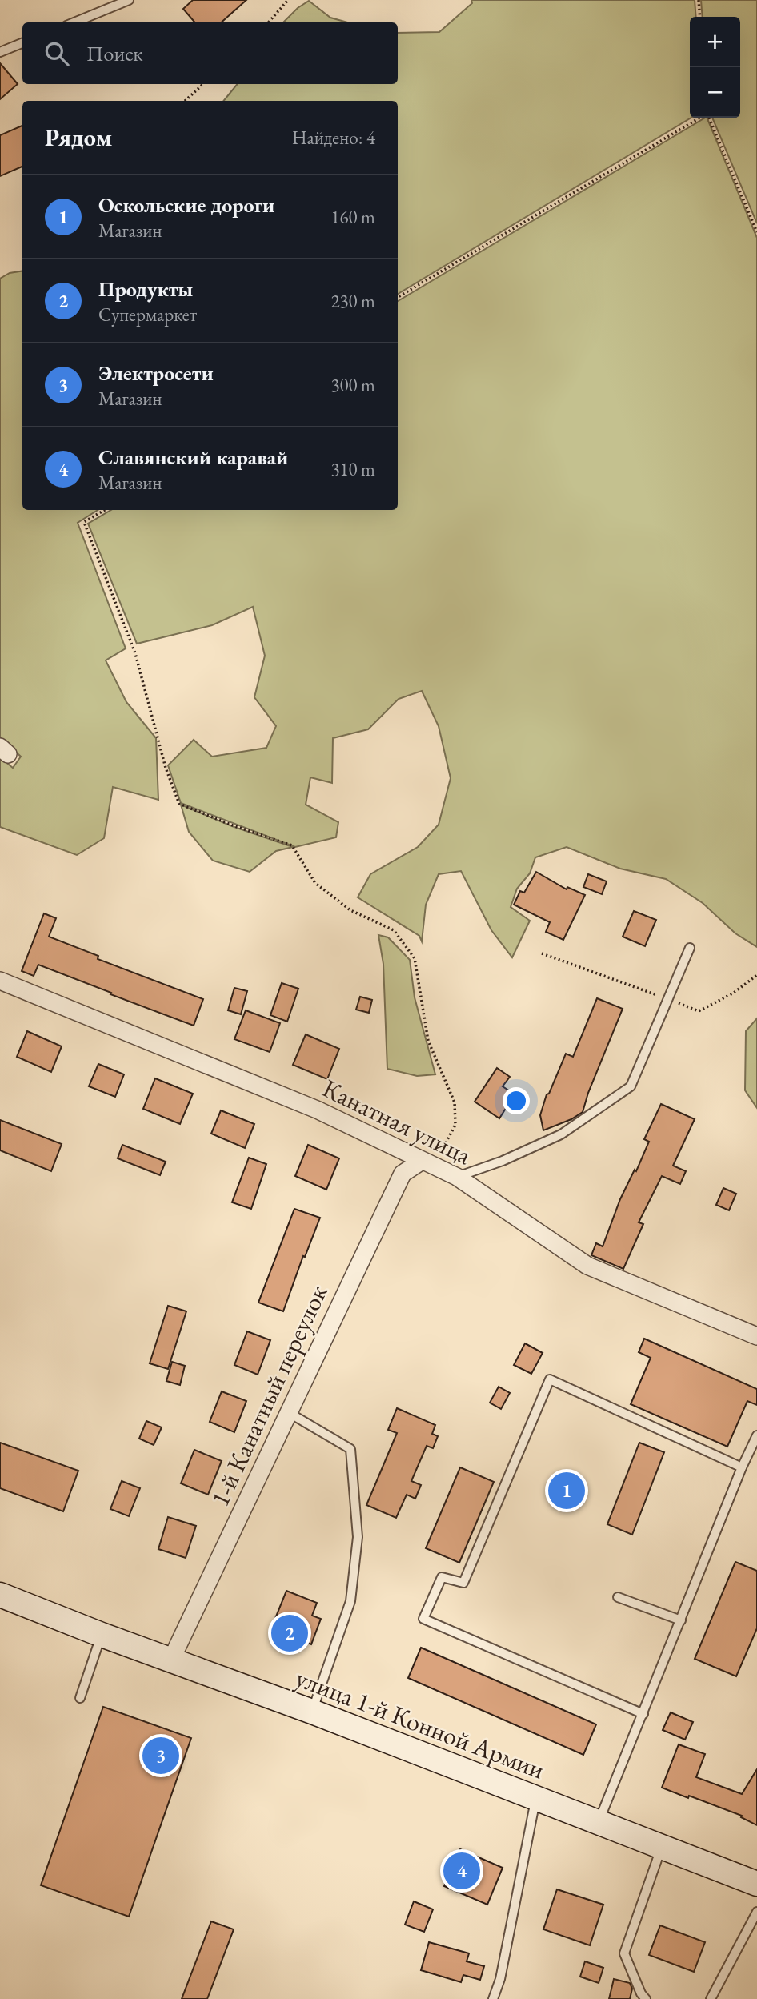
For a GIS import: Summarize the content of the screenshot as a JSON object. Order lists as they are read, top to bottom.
{
  "streets": {
    "main road": ["улица 1-й Конной Армии"],
    "street": ["Канатная улица", "1-й Канатный переулок"]
  },
  "crossings": [
    ["Канатная улица", "1-й Канатный переулок"],
    ["1-й Канатный переулок", "улица 1-й Конной Армии"]
  ],
  "page": {
    "map_buttons": ["+", "−"],
    "search": "Поиск",
    "heading": ["Рядом", "Найдено: 4"],
    "list": [
      {
        "mark": "1",
        "name": "Оскольские дороги",
        "note": "Магазин",
        "value": "160 m"
      },
      {
        "mark": "2",
        "name": "Продукты",
        "note": "Супермаркет",
        "value": "230 m"
      },
      {
        "mark": "3",
        "name": "Электросети",
        "note": "Магазин",
        "value": "300 m"
      },
      {
        "mark": "4",
        "name": "Славянский каравай",
        "note": "Магазин",
        "value": "310 m"
      }
    ],
    "pins": [
      "1",
      "2",
      "3",
      "4"
    ]
  }
}
